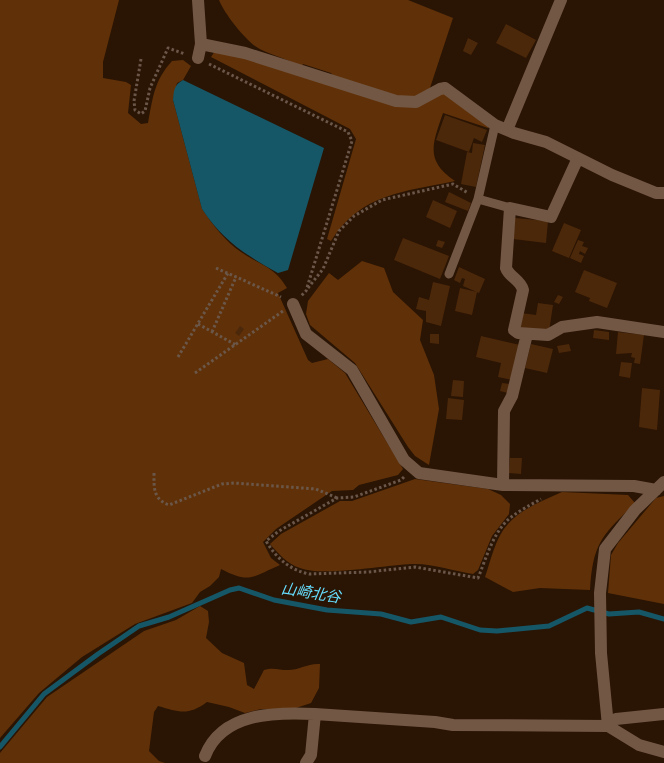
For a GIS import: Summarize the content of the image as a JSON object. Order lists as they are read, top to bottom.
{
  "water": ["山崎北谷"]
}
